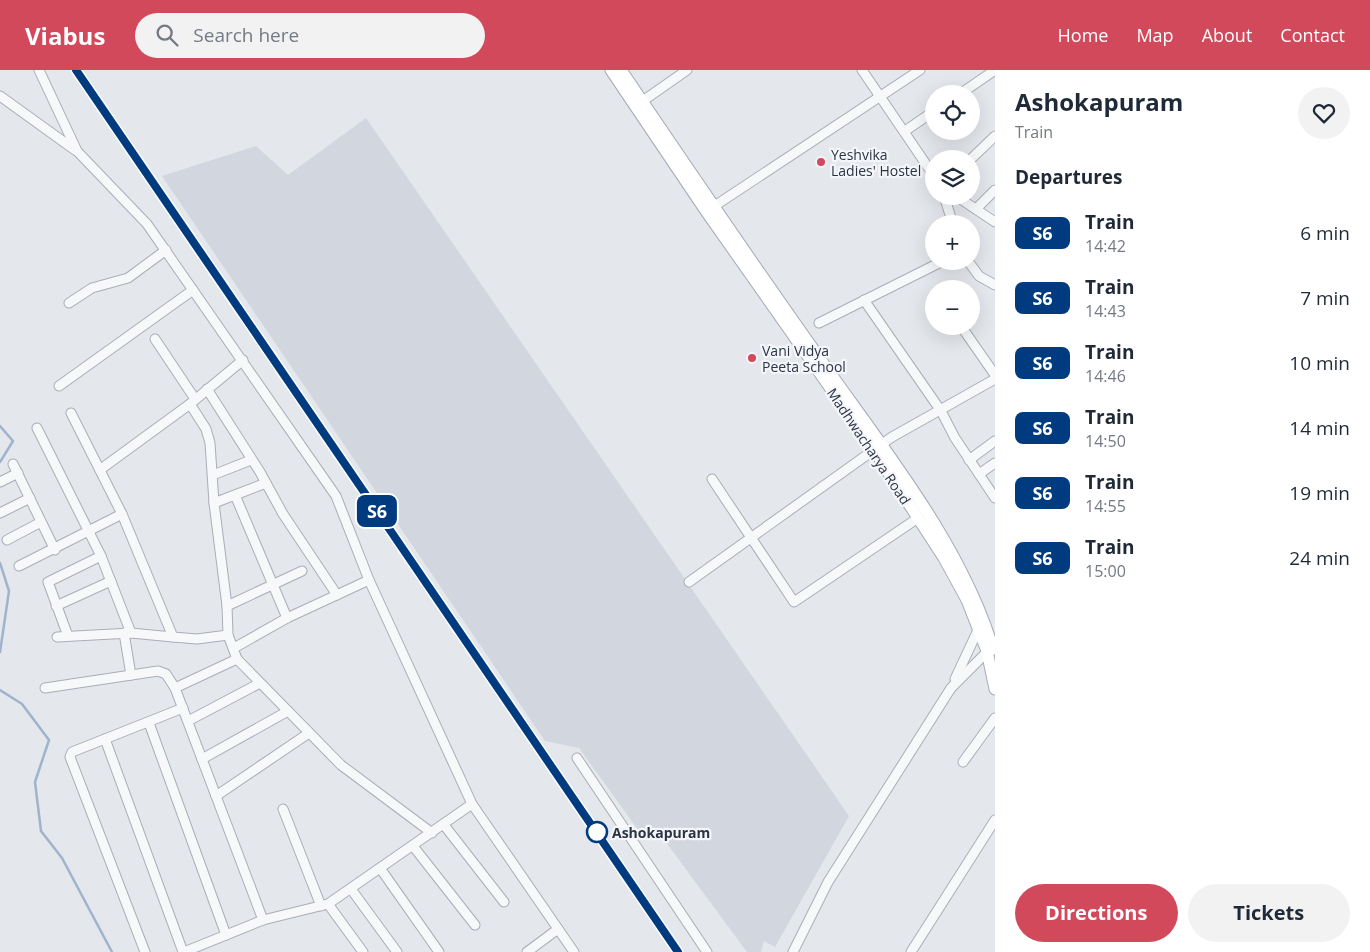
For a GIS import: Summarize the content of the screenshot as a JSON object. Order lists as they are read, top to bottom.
{
  "streets": {
    "main road": ["Madhwacharya Road"]
  },
  "places": ["Yeshvika Ladies' Hostel", "Vani Vidya Peeta School", "Ashokapuram"],
  "page": {
    "header": "Viabus",
    "search": "Search here",
    "nav": [
      "Home",
      "Map",
      "About",
      "Contact"
    ],
    "on_map": "S6",
    "heading": [
      ["Ashokapuram", "Train"],
      "Departures"
    ],
    "map_buttons": ["+", "−"],
    "list": [
      {
        "mark": "S6",
        "name": "Train",
        "note": "14:42",
        "value": "6 min"
      },
      {
        "mark": "S6",
        "name": "Train",
        "note": "14:43",
        "value": "7 min"
      },
      {
        "mark": "S6",
        "name": "Train",
        "note": "14:46",
        "value": "10 min"
      },
      {
        "mark": "S6",
        "name": "Train",
        "note": "14:50",
        "value": "14 min"
      },
      {
        "mark": "S6",
        "name": "Train",
        "note": "14:55",
        "value": "19 min"
      },
      {
        "mark": "S6",
        "name": "Train",
        "note": "15:00",
        "value": "24 min"
      }
    ],
    "buttons": ["Directions", "Tickets"]
  }
}
